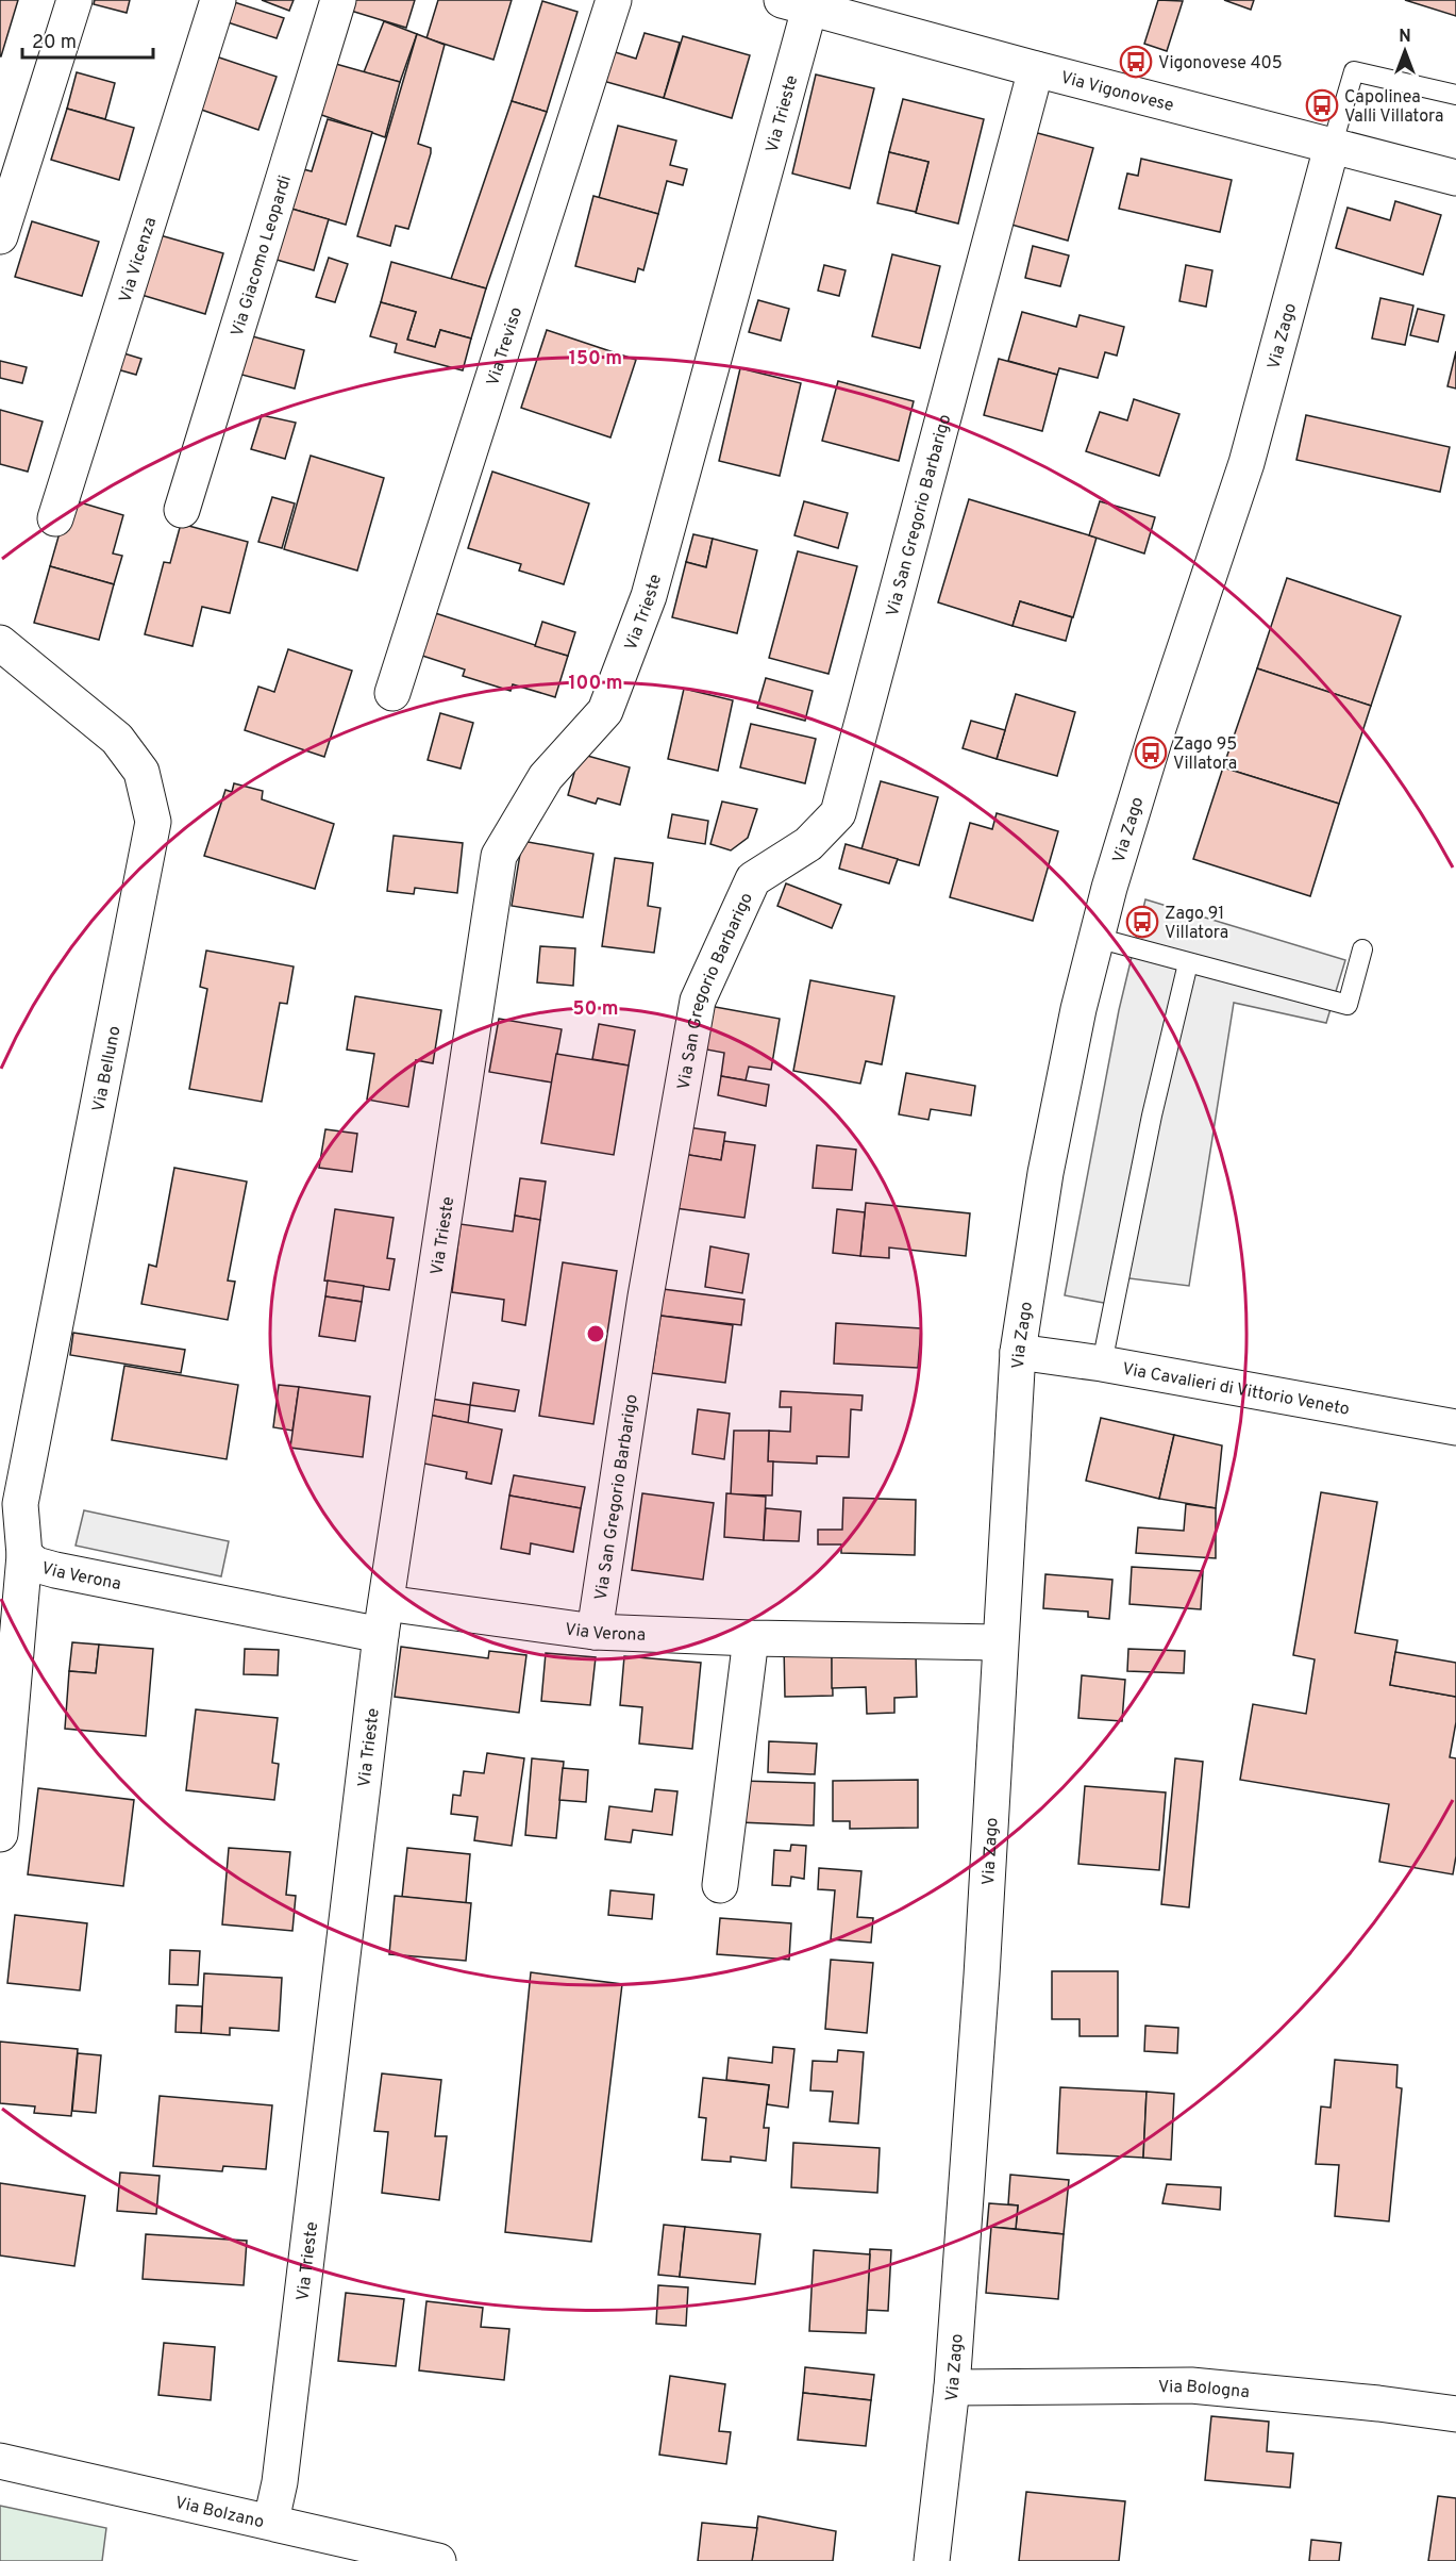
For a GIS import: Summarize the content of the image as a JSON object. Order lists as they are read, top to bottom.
{
  "streets": {
    "street": [
      "Via Vigonovese",
      "Via Trieste",
      "Via Giacomo Leopardi",
      "Via Vicenza",
      "Via Zago",
      "Via Treviso",
      "Via San Gregorio Barbarigo",
      "Via Belluno",
      "Via Cavalieri di Vittorio Veneto",
      "Via Verona",
      "Via Bologna",
      "Via Bolzano"
    ]
  },
  "crossings": [
    ["Via Vigonovese", "Via Trieste"],
    ["Via Vigonovese", "Via Zago"],
    ["Via Vigonovese", "Via San Gregorio Barbarigo"],
    ["Via Trieste", "Via Verona"],
    ["Via Trieste", "Via Bolzano"],
    ["Via Zago", "Via Cavalieri di Vittorio Veneto"],
    ["Via Zago", "Via Verona"],
    ["Via Zago", "Via Bologna"],
    ["Via San Gregorio Barbarigo", "Via Verona"],
    ["Via Belluno", "Via Verona"]
  ],
  "places": {
    "bus stop": [
      "Vigonovese 405",
      "Capolinea Valli Villatora",
      "Zago 95 Villatora",
      "Zago 91 Villatora"
    ]
  },
  "scale_bar": "20 m",
  "north": "top",
  "rings": ["150 m", "100 m", "50 m"]
}
